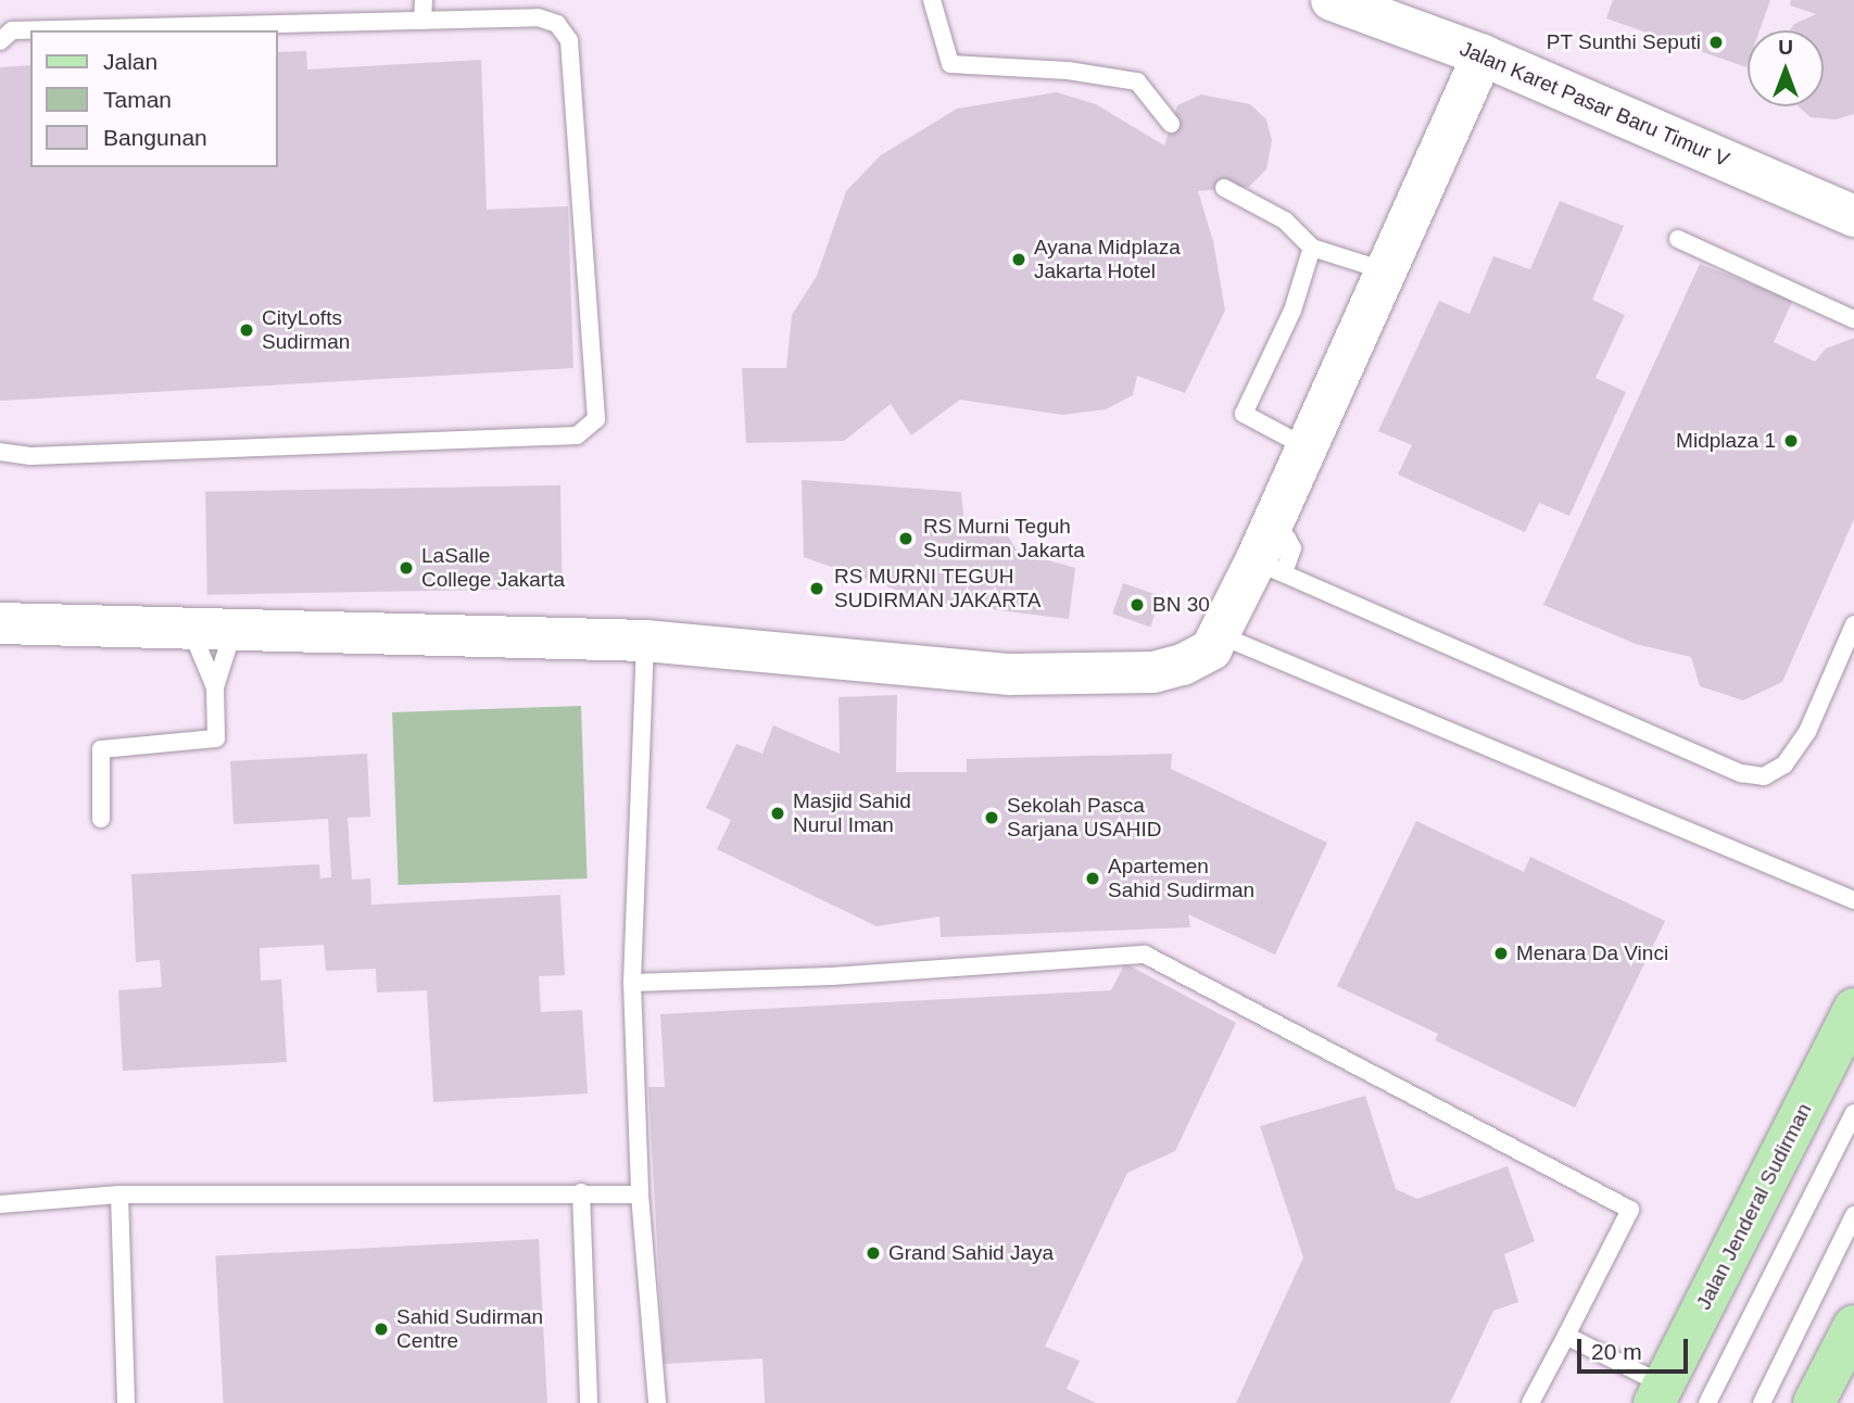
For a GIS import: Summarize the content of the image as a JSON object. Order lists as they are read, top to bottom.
{
  "streets": {
    "main road": ["Jalan Jenderal Sudirman"],
    "street": ["Jalan Karet Pasar Baru Timur V"]
  },
  "places": [
    "PT Sunthi Seputi",
    "Ayana Midplaza Jakarta Hotel",
    "CityLofts Sudirman",
    "Midplaza 1",
    "RS Murni Teguh Sudirman Jakarta",
    "LaSalle College Jakarta",
    "RS MURNI TEGUH SUDIRMAN JAKARTA",
    "BN 30",
    "Masjid Sahid Nurul Iman",
    "Sekolah Pasca Sarjana USAHID",
    "Apartemen Sahid Sudirman",
    "Menara Da Vinci",
    "Grand Sahid Jaya",
    "Sahid Sudirman Centre"
  ],
  "legend": ["Jalan", "Taman", "Bangunan"],
  "scale_bar": "20 m",
  "north": "top"
}
